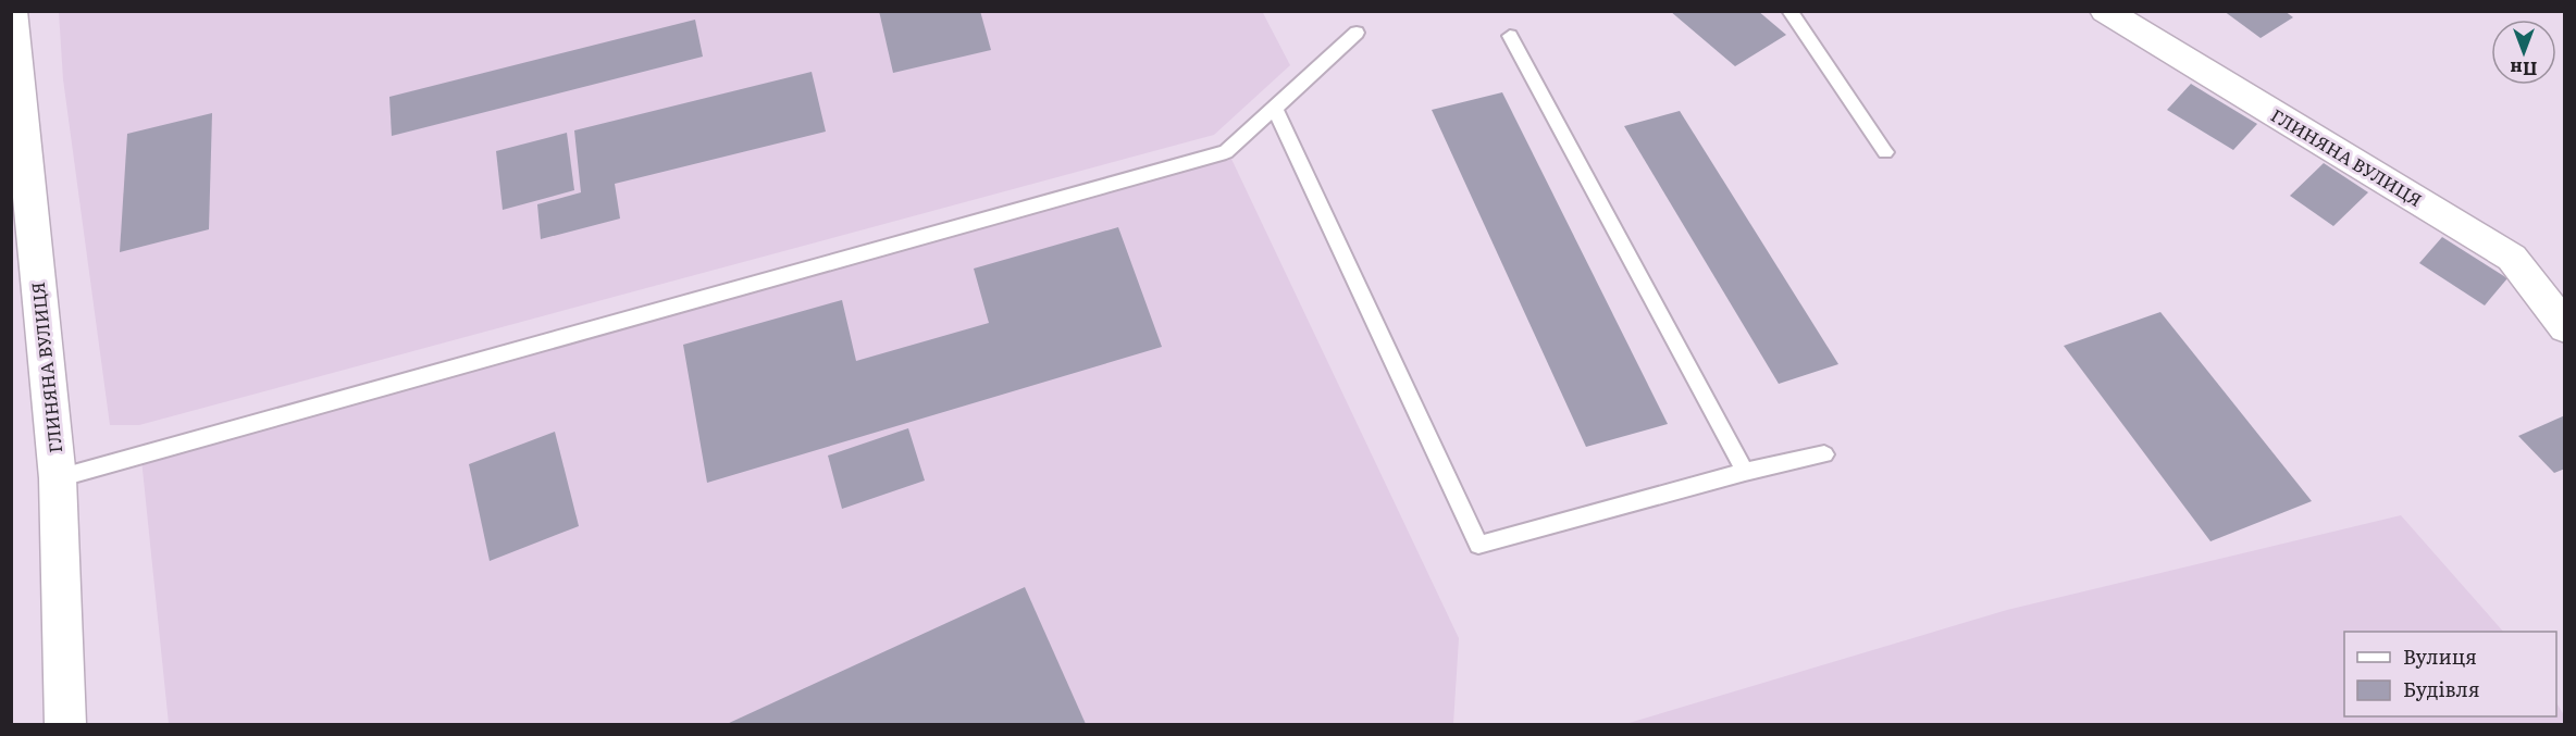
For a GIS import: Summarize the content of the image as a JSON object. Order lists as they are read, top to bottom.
{
  "streets": {
    "street": ["ГЛИНЯНА ВУЛИЦЯ"]
  },
  "legend": ["Вулиця", "Будівля"],
  "north": "bottom"
}
